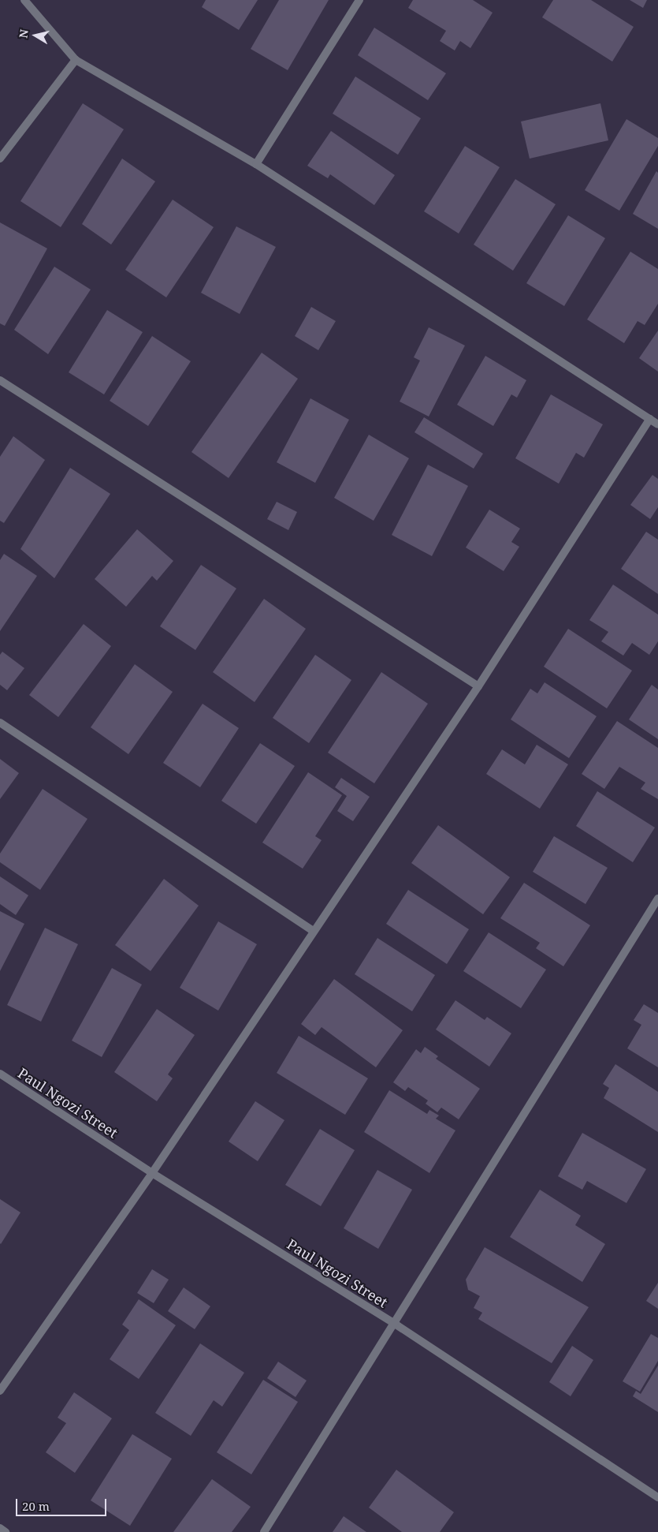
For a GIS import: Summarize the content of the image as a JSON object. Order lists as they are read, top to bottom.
{
  "streets": {
    "street": ["Paul Ngozi Street"]
  },
  "scale_bar": "20 m",
  "north": "left"
}
